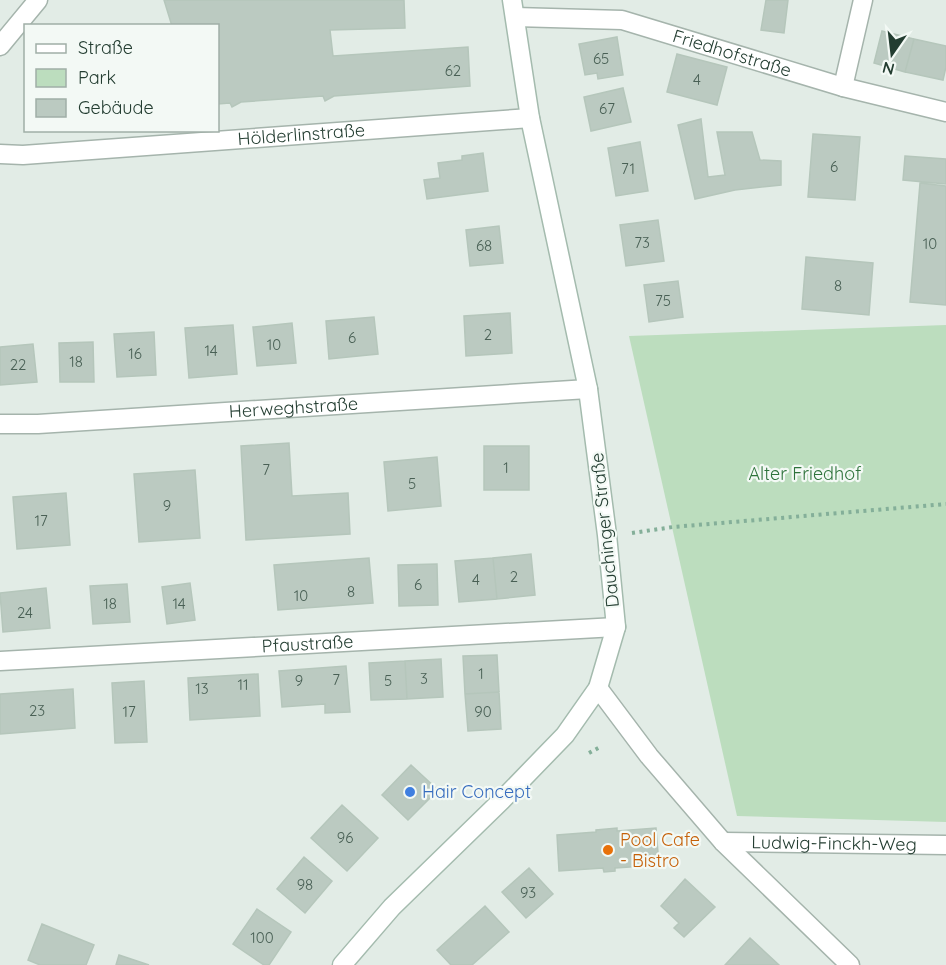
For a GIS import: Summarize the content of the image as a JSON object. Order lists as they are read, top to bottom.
{
  "streets": {
    "street": [
      "Friedhofstraße",
      "Hölderlinstraße",
      "Herweghstraße",
      "Dauchinger Straße",
      "Pfaustraße",
      "Ludwig-Finckh-Weg"
    ]
  },
  "crossings": [
    ["Friedhofstraße", "Dauchinger Straße"],
    ["Hölderlinstraße", "Dauchinger Straße"],
    ["Herweghstraße", "Dauchinger Straße"],
    ["Dauchinger Straße", "Pfaustraße"]
  ],
  "parks": ["Alter Friedhof"],
  "places": ["Hair Concept", "Pool Cafe - Bistro"],
  "house_numbers": [
    "65",
    "62",
    "4",
    "67",
    "6",
    "71",
    "73",
    "10",
    "68",
    "8",
    "75",
    "2",
    "6",
    "10",
    "14",
    "16",
    "18",
    "22",
    "1",
    "7",
    "5",
    "9",
    "17",
    "2",
    "4",
    "6",
    "8",
    "10",
    "18",
    "14",
    "24",
    "1",
    "3",
    "7",
    "9",
    "5",
    "11",
    "13",
    "23",
    "17",
    "90",
    "96",
    "98",
    "93",
    "100"
  ],
  "legend": ["Straße", "Park", "Gebäude"],
  "north": "bottom"
}
